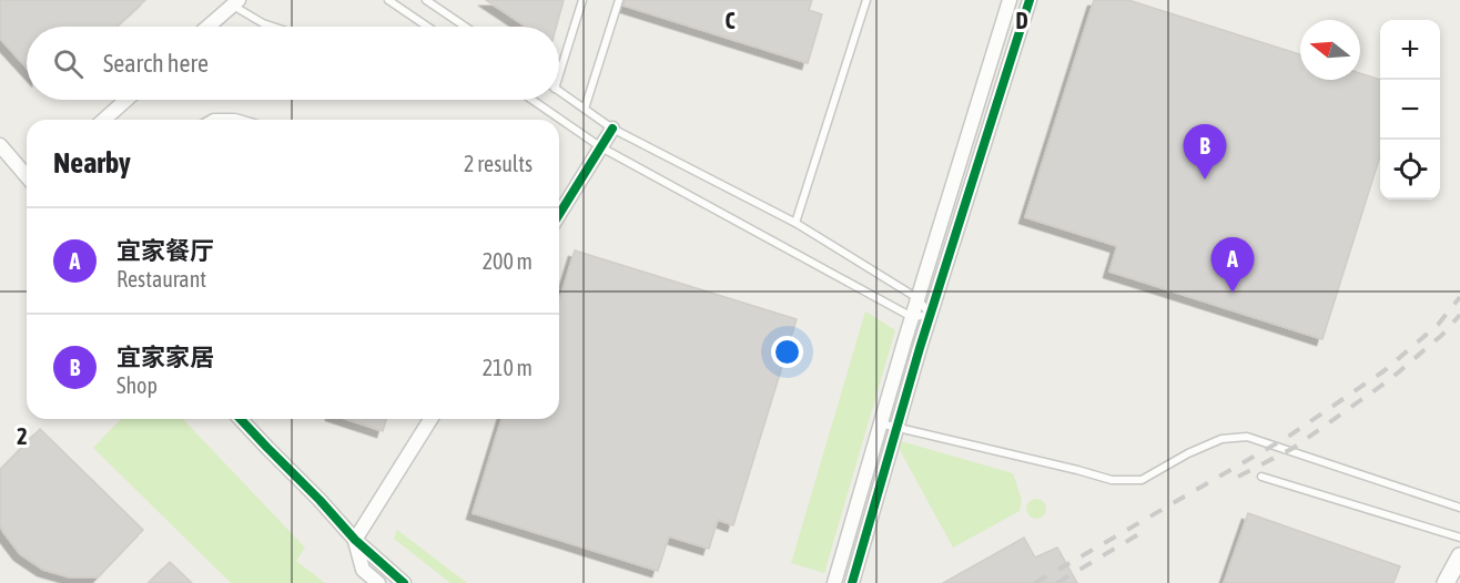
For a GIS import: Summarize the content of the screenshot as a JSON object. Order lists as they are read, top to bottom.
{
  "north": "left",
  "page": {
    "map_buttons": ["+", "−"],
    "search": "Search here",
    "heading": ["Nearby", "2 results"],
    "pins": ["B", "A"],
    "list": [
      {
        "mark": "A",
        "name": "宜家餐厅",
        "note": "Restaurant",
        "value": "200 m"
      },
      {
        "mark": "B",
        "name": "宜家家居",
        "note": "Shop",
        "value": "210 m"
      }
    ]
  },
  "grid": {
    "columns": ["C", "D"],
    "rows": ["2"]
  }
}
